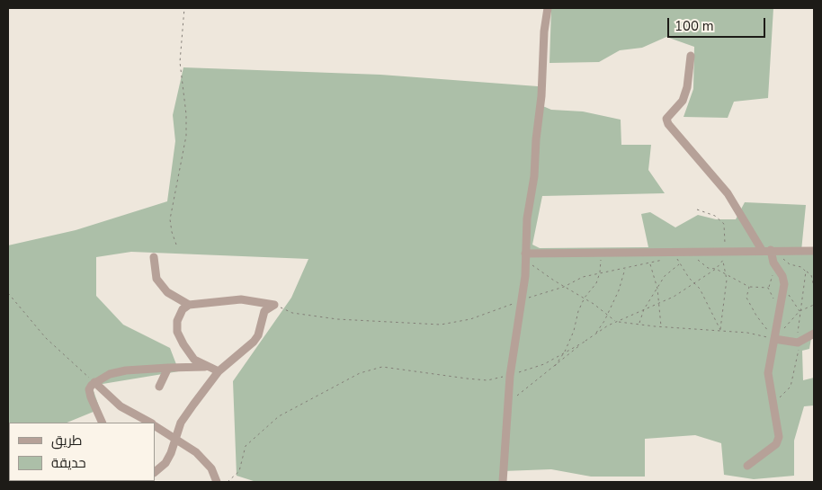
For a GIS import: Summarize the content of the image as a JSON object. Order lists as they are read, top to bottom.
{
  "legend": ["طريق", "حديقة"],
  "scale_bar": "100 m"
}
